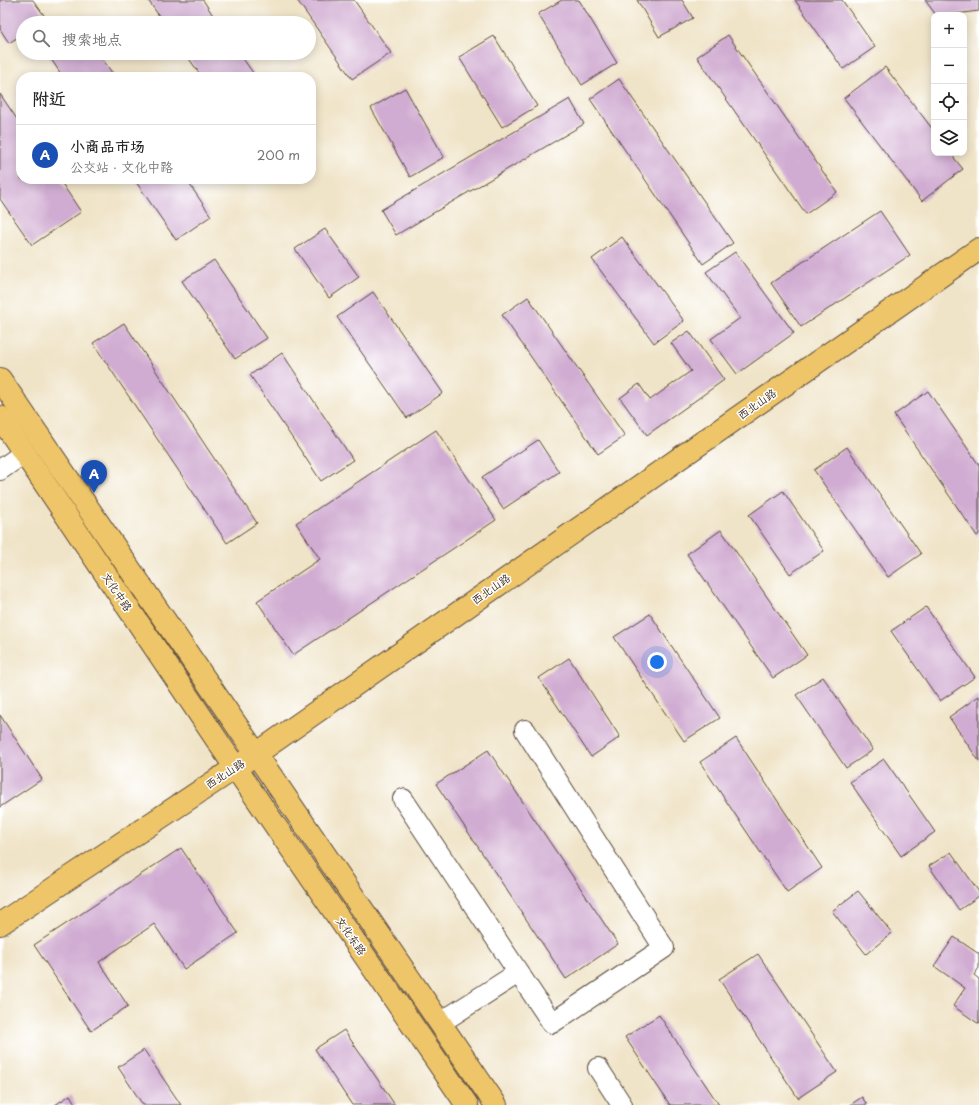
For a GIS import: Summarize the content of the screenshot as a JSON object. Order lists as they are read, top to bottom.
{
  "streets": {
    "main road": ["西北山路", "文化中路", "文化东路"]
  },
  "crossings": [
    ["西北山路", "文化中路"],
    ["西北山路", "文化东路"],
    ["文化中路", "文化东路"]
  ],
  "page": {
    "map_buttons": ["+", "−"],
    "search": "搜索地点",
    "heading": "附近",
    "list": [
      {
        "mark": "A",
        "name": "小商品市场",
        "note": "公交站 · 文化中路",
        "value": "200 m"
      }
    ],
    "pins": "A"
  }
}
